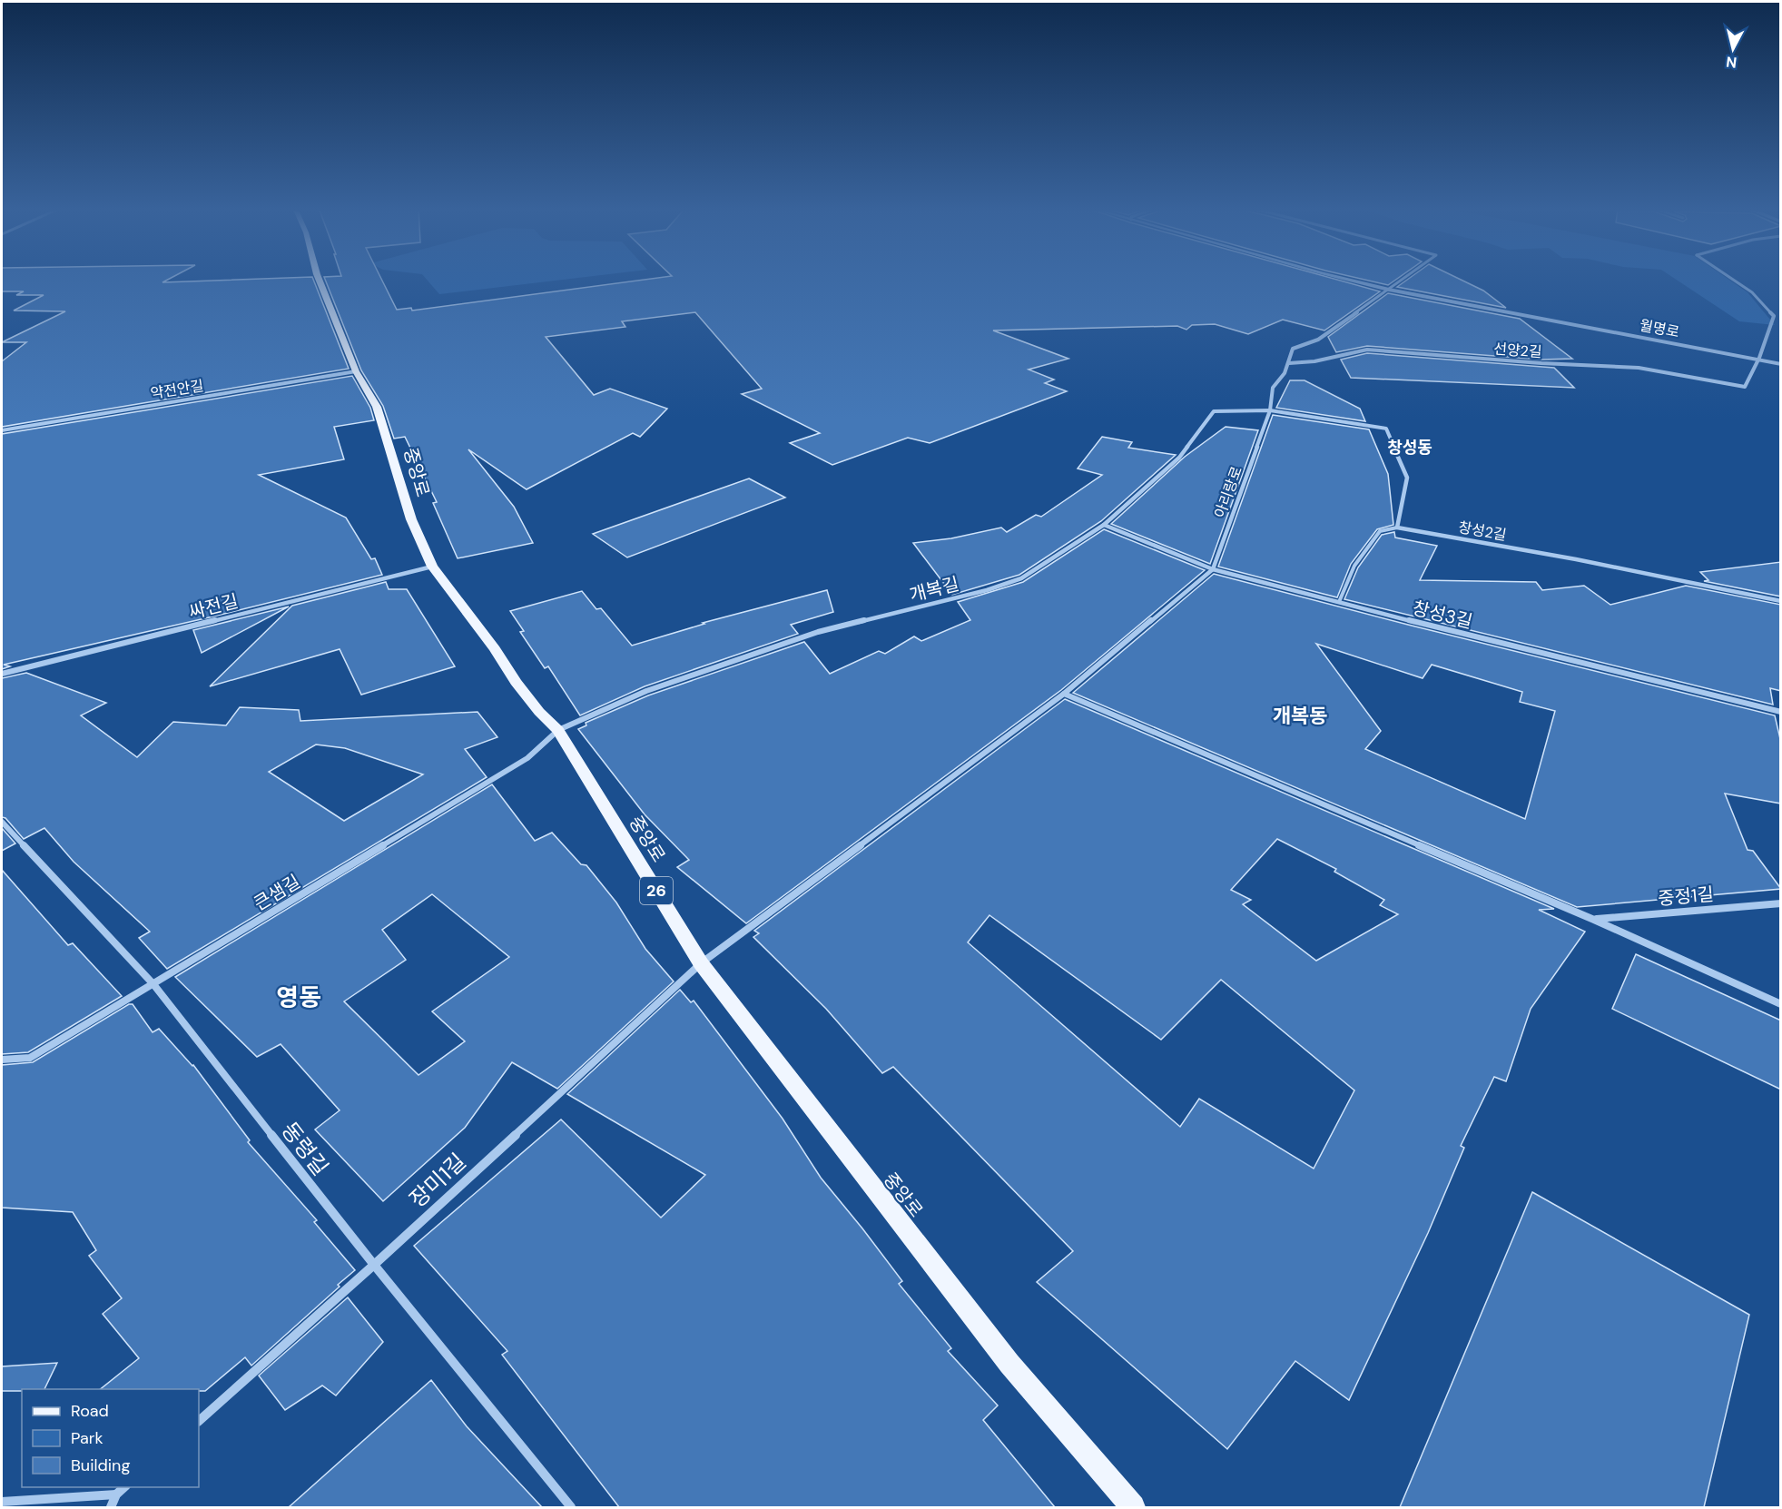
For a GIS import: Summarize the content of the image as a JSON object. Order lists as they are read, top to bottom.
{
  "streets": {
    "main road": ["중앙로", "26"],
    "street": [
      "월명로",
      "선양2길",
      "약전안길",
      "아리랑로",
      "창성2길",
      "개복길",
      "싸전길",
      "창성3길",
      "큰샘길",
      "중정1길",
      "동령길",
      "장미1길"
    ]
  },
  "crossings": [
    ["월명로", "아리랑로"],
    ["선양2길", "아리랑로"],
    ["약전안길", "중앙로"],
    ["중앙로", "개복길"],
    ["중앙로", "싸전길"],
    ["중앙로", "큰샘길"],
    ["중앙로", "장미1길"],
    ["아리랑로", "개복길"],
    ["아리랑로", "창성3길"],
    ["개복길", "창성3길"],
    ["개복길", "큰샘길"],
    ["큰샘길", "동령길"],
    ["동령길", "장미1길"]
  ],
  "districts": ["창성동", "개복동", "영동"],
  "legend": ["Road", "Park", "Building"],
  "north": "bottom"
}
